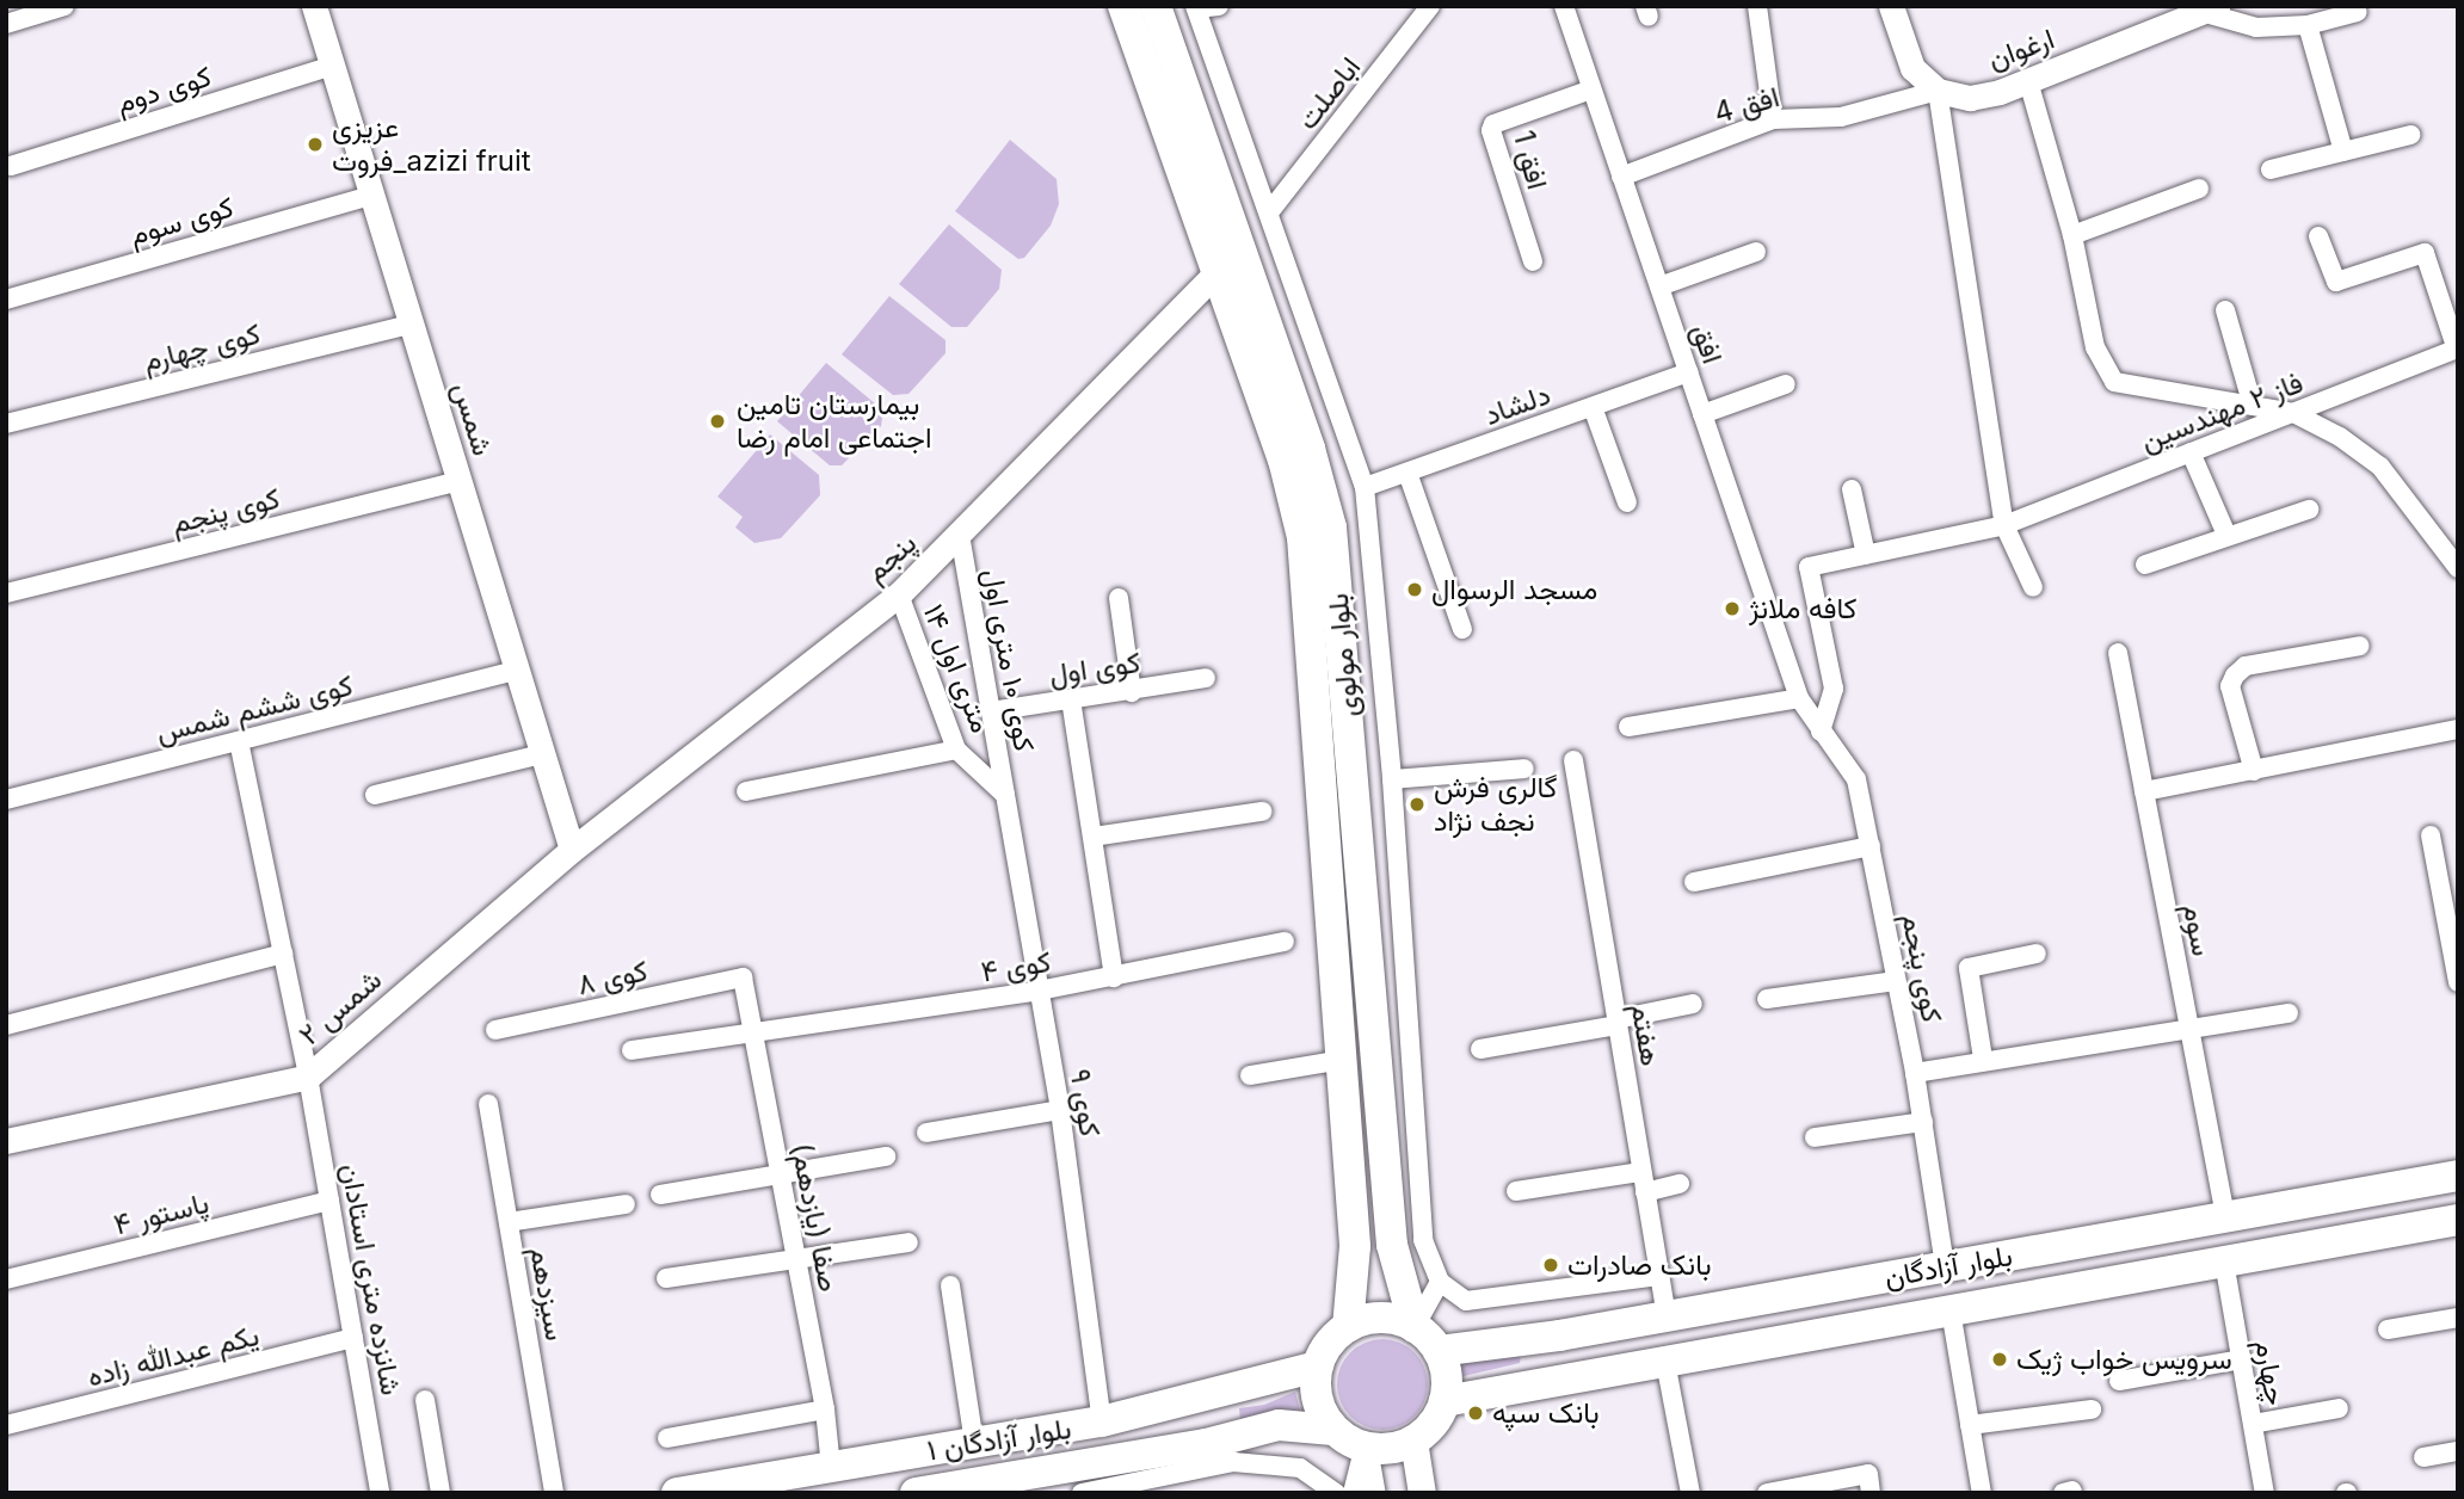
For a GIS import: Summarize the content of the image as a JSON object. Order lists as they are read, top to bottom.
{
  "streets": {
    "main road": ["بلوار مولوی", "بلوار آزادگان", "بلوار آزادگان ۱"],
    "street": [
      "ارغوان",
      "کوی دوم",
      "اباصلت",
      "افق 4",
      "افق 1",
      "کوی سوم",
      "افق",
      "کوی چهارم",
      "دلشاد",
      "فاز ۲ مهندسین",
      "شمس",
      "کوی پنجم",
      "پنجم",
      "کوی ۱۰ متری اول",
      "۱۴ متری اول",
      "کوی اول",
      "کوی ششم شمس",
      "سوم",
      "کوی ۴",
      "کوی ۸",
      "شمس ۲",
      "هفتم",
      "کوی ۹",
      "پاستور ۴",
      "صفا (یازدهم)",
      "شانزده متری استادان",
      "سیزدهم",
      "یکم عبدالله زاده",
      "چهارم"
    ]
  },
  "crossings": [
    ["ارغوان", "افق 4"],
    ["کوی دوم", "شمس"],
    ["افق 4", "افق"],
    ["افق 1", "افق"],
    ["کوی سوم", "شمس"],
    ["افق", "دلشاد"],
    ["افق", "کوی پنجم"],
    ["کوی چهارم", "شمس"],
    ["فاز ۲ مهندسین", "کوی پنجم"],
    ["شمس", "کوی پنجم"],
    ["شمس", "پنجم"],
    ["شمس", "کوی ششم شمس"],
    ["شمس", "شمس ۲"],
    ["کوی پنجم", "بلوار آزادگان"],
    ["پنجم", "بلوار مولوی"],
    ["پنجم", "کوی ۱۰ متری اول"],
    ["پنجم", "۱۴ متری اول"],
    ["پنجم", "شمس ۲"],
    ["بلوار مولوی", "بلوار آزادگان"],
    ["بلوار مولوی", "بلوار آزادگان ۱"],
    ["کوی ۱۰ متری اول", "۱۴ متری اول"],
    ["کوی ۱۰ متری اول", "کوی اول"],
    ["کوی ۱۰ متری اول", "کوی ۹"],
    ["۱۴ متری اول", "کوی ۹"],
    ["کوی ششم شمس", "شانزده متری استادان"],
    ["سوم", "بلوار آزادگان"],
    ["کوی ۴", "کوی ۹"],
    ["کوی ۴", "صفا (یازدهم)"],
    ["کوی ۸", "صفا (یازدهم)"],
    ["شمس ۲", "شانزده متری استادان"],
    ["هفتم", "بلوار آزادگان"],
    ["کوی ۹", "بلوار آزادگان ۱"],
    ["پاستور ۴", "شانزده متری استادان"],
    ["صفا (یازدهم)", "بلوار آزادگان ۱"],
    ["بلوار آزادگان", "چهارم"],
    ["بلوار آزادگان", "بلوار آزادگان ۱"],
    ["شانزده متری استادان", "یکم عبدالله زاده"]
  ],
  "places": [
    "عزیزی فروت_azizi fruit",
    "بیمارستان تامین اجتماعی امام رضا",
    "مسجد الرسوال",
    "کافه ملانژ",
    "گالری فرش نجف نژاد",
    "بانک صادرات",
    "سرویس خواب ژیک",
    "بانک سپه"
  ]
}
